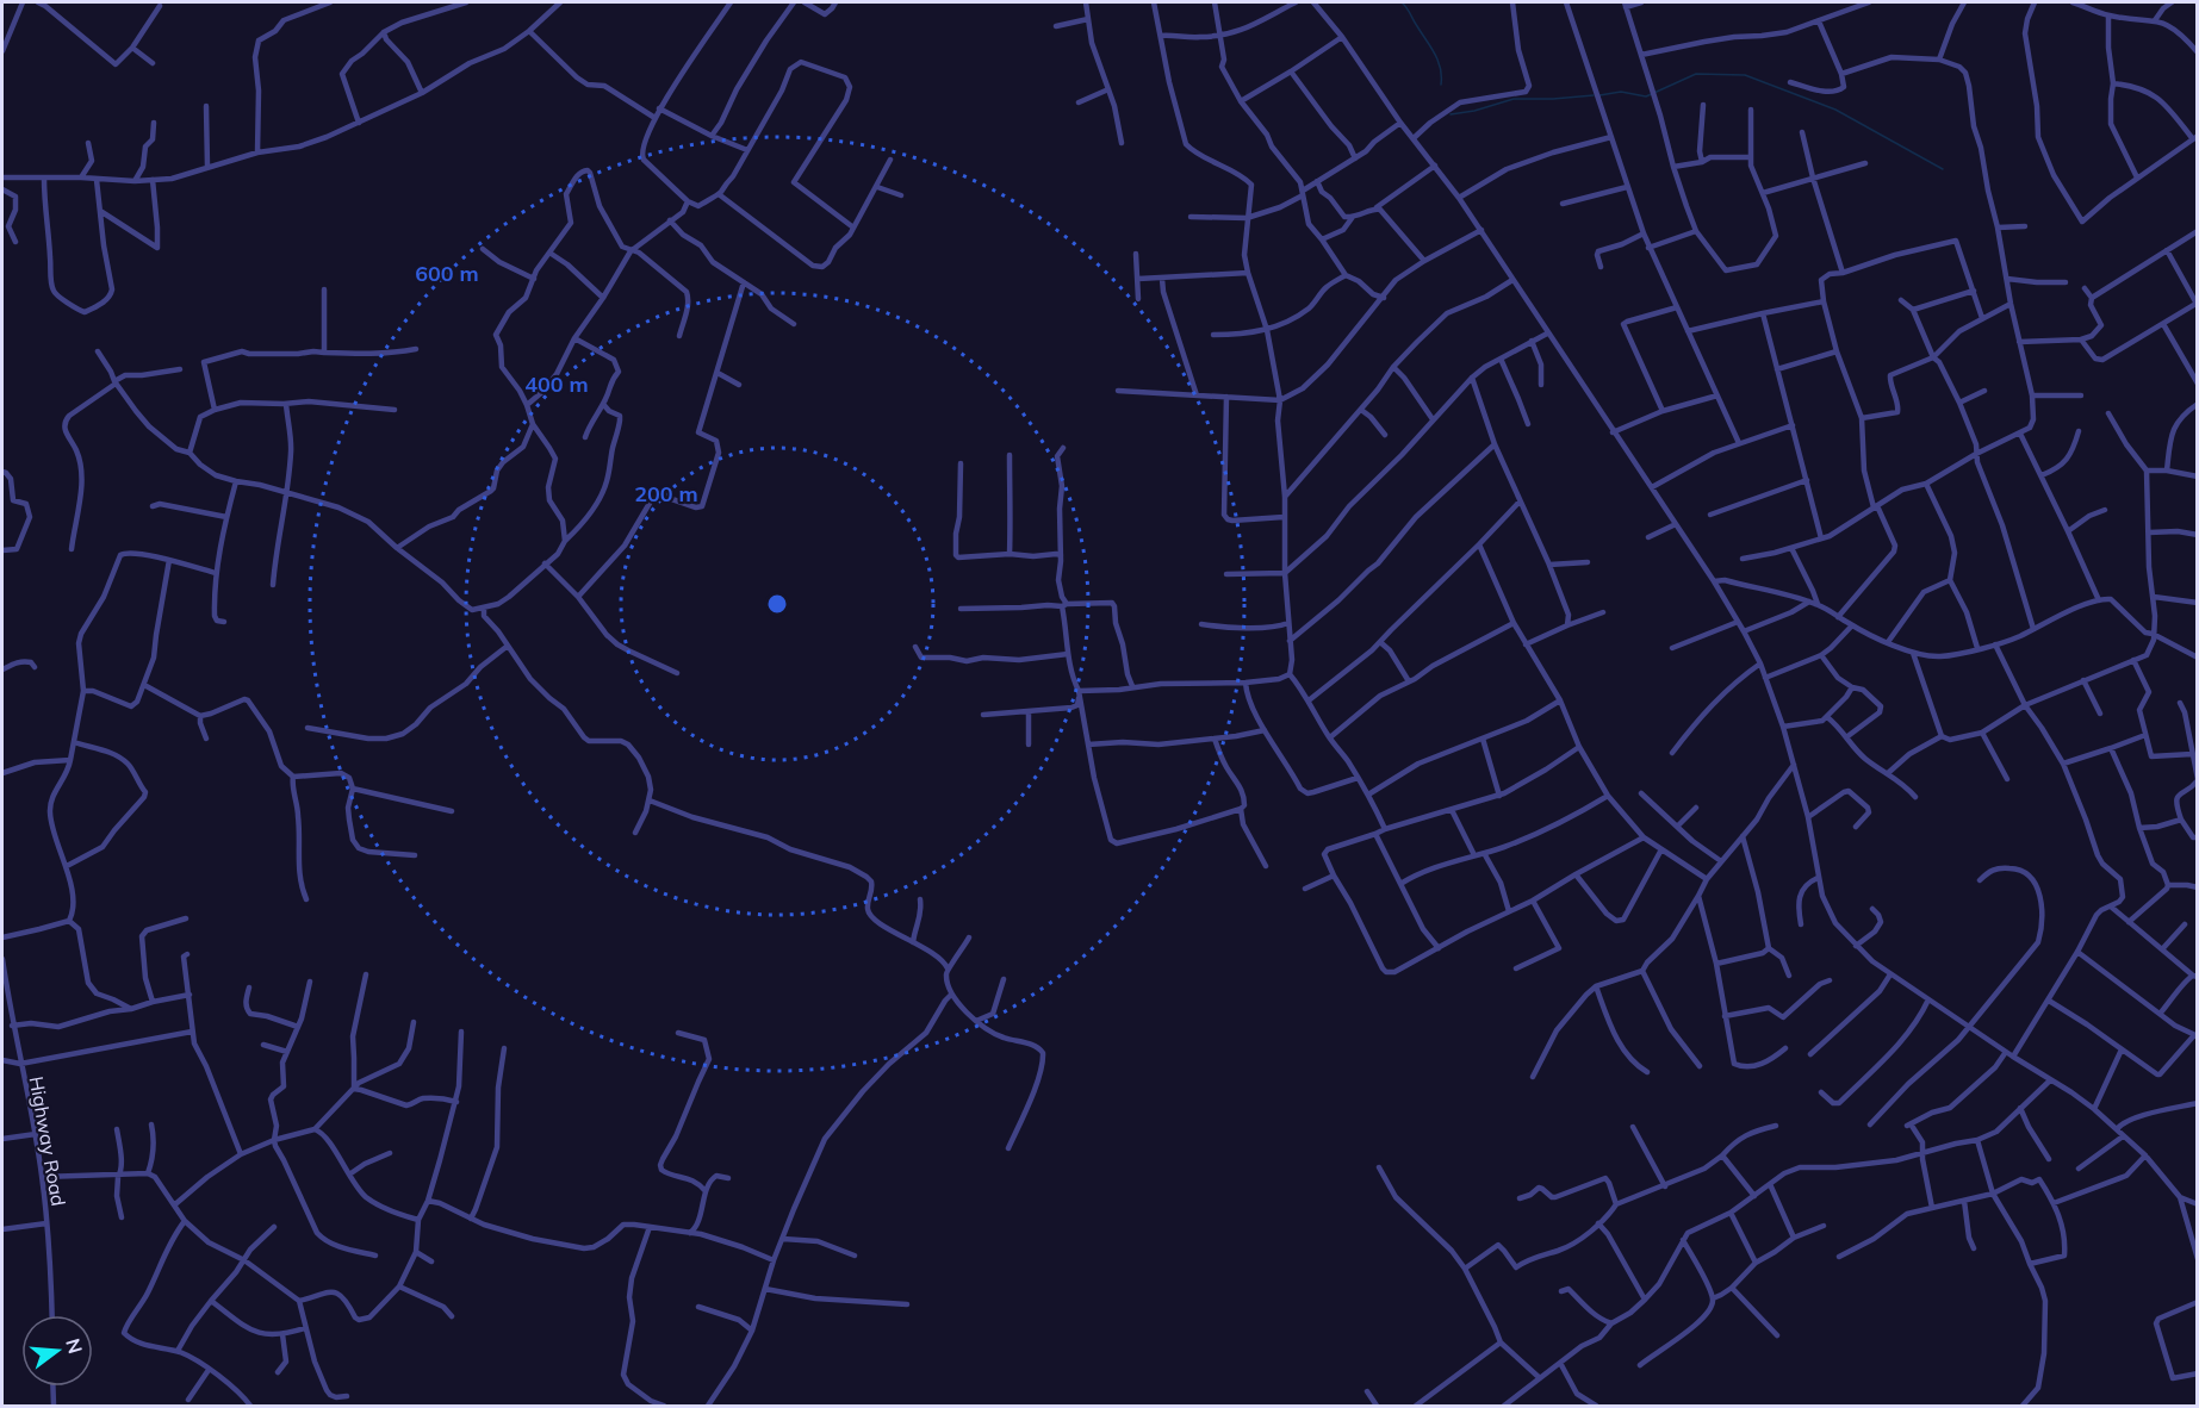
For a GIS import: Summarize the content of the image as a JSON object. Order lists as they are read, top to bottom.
{
  "streets": {
    "street": ["Highway Road"]
  },
  "north": "right",
  "rings": ["600 m", "400 m", "200 m"]
}
